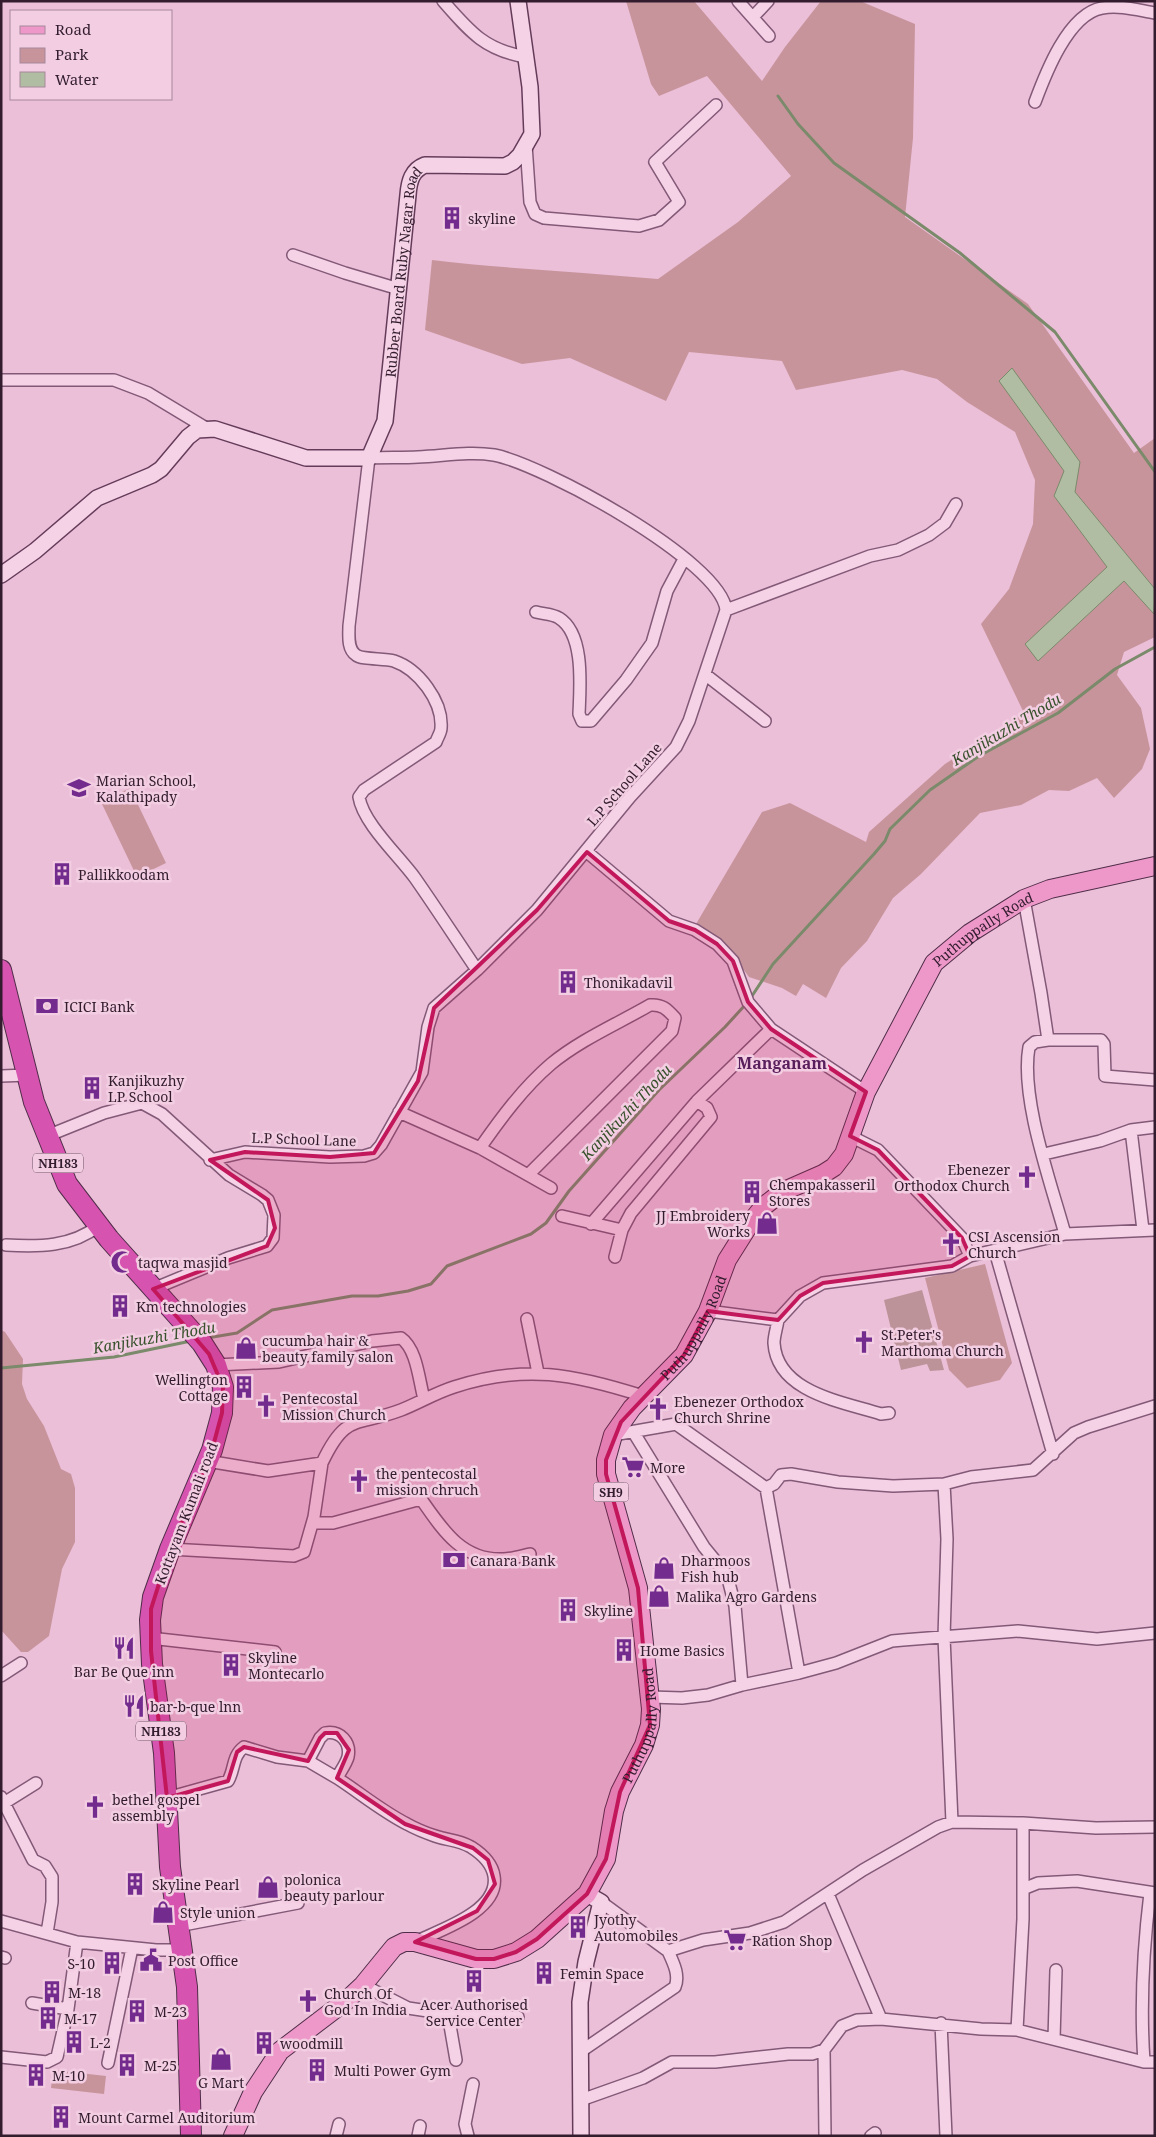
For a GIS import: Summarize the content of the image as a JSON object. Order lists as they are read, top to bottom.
{
  "streets": {
    "highway": ["NH183", "Kottayam Kumali road"],
    "main road": ["Rubber Board Ruby Nagar Road", "Puthuppally Road", "SH9"],
    "street": ["L.P School Lane"]
  },
  "crossings": [
    ["NH183", "Kottayam Kumali road"]
  ],
  "districts": ["Manganam"],
  "water": ["Kanjikuzhi Thodu"],
  "places": {
    "building": [
      "skyline",
      "Pallikkoodam",
      "Thonikadavil",
      "Kanjikuzhy LP School",
      "Chempakasseril Stores",
      "Km technologies",
      "Wellington Cottage",
      "Skyline",
      "Home Basics",
      "Skyline Montecarlo",
      "Skyline Pearl",
      "Jyothy Automobiles",
      "S-10",
      "Femin Space",
      "Acer Authorised Service Center",
      "M-18",
      "M-23",
      "M-17",
      "L-2",
      "woodmill",
      "M-25",
      "Multi Power Gym",
      "M-10",
      "Mount Carmel Auditorium"
    ],
    "school or university": ["Marian School, Kalathipady"],
    "bank": ["ICICI Bank", "Canara Bank"],
    "church": [
      "Ebenezer Orthodox Church",
      "CSI Ascension Church",
      "St.Peter's Marthoma Church",
      "Pentecostal Mission Church",
      "Ebenezer Orthodox Church Shrine",
      "the pentecostal mission chruch",
      "bethel gospel assembly",
      "Church Of God In India"
    ],
    "shop": [
      "JJ Embroidery Works",
      "cucumba hair & beauty family salon",
      "Dharmoos Fish hub",
      "Malika Agro Gardens",
      "polonica beauty parlour",
      "Style union",
      "G Mart"
    ],
    "mosque": ["taqwa masjid"],
    "supermarket": ["More", "Ration Shop"],
    "restaurant": ["Bar Be Que inn", "bar-b-que lnn"],
    "public building": ["Post Office"]
  },
  "legend": ["Road", "Park", "Water"]
}
